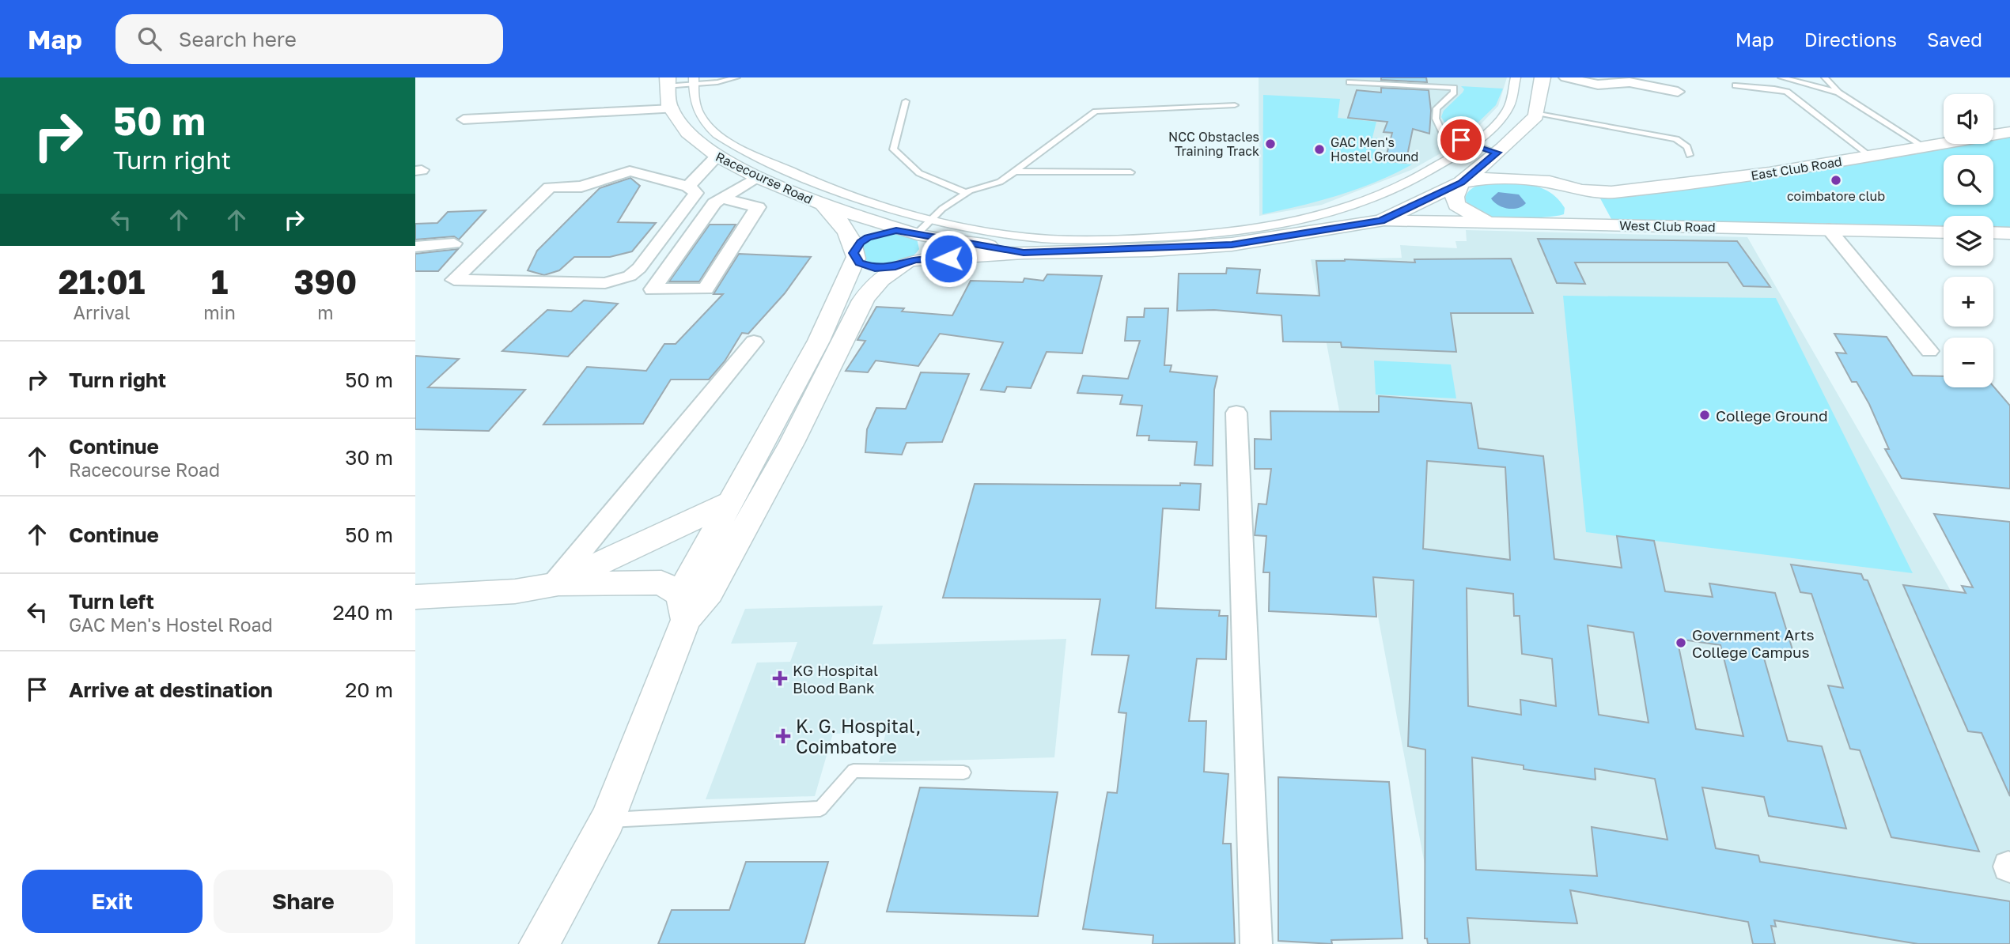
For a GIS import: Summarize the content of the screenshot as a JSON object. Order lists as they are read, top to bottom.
{
  "streets": {
    "street": ["East Club Road", "Racecourse Road", "West Club Road"]
  },
  "places": {
    "other": [
      "NCC Obstacles Training Track",
      "GAC Men's Hostel Ground",
      "coimbatore club",
      "College Ground",
      "Government Arts College Campus"
    ],
    "health": ["KG Hospital Blood Bank", "K. G. Hospital, Coimbatore"]
  },
  "page": {
    "header": "Map",
    "search": "Search here",
    "nav": ["Map", "Directions", "Saved"],
    "turn": ["50 m", "Turn right"],
    "map_buttons": ["+", "−"],
    "eta": [
      "21:01",
      "Arrival",
      "1",
      "min",
      "390",
      "m"
    ],
    "list": [
      {
        "name": "Turn right",
        "value": "50 m"
      },
      {
        "name": "Continue",
        "note": "Racecourse Road",
        "value": "30 m"
      },
      {
        "name": "Continue",
        "value": "50 m"
      },
      {
        "name": "Turn left",
        "note": "GAC Men's Hostel Road",
        "value": "240 m"
      },
      {
        "name": "Arrive at destination",
        "value": "20 m"
      }
    ],
    "buttons": ["Exit", "Share"]
  }
}
